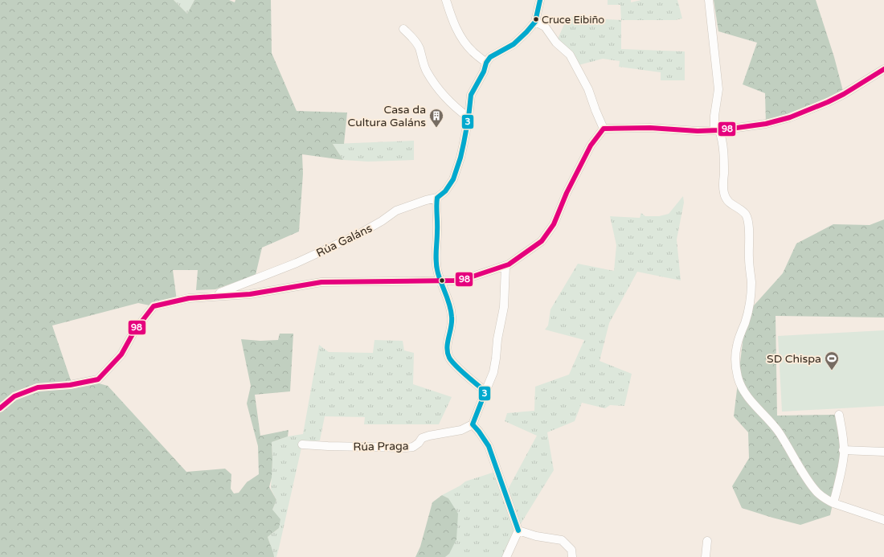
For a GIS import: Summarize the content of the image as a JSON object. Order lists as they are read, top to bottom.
{
  "streets": {
    "street": ["Rúa Galáns", "Rúa Praga"]
  },
  "places": {
    "other": ["Cruce Eibiño"],
    "building": ["Casa da Cultura Galáns"],
    "sports": ["SD Chispa"]
  },
  "lines": ["transit line 3", "transit line 98"]
}
